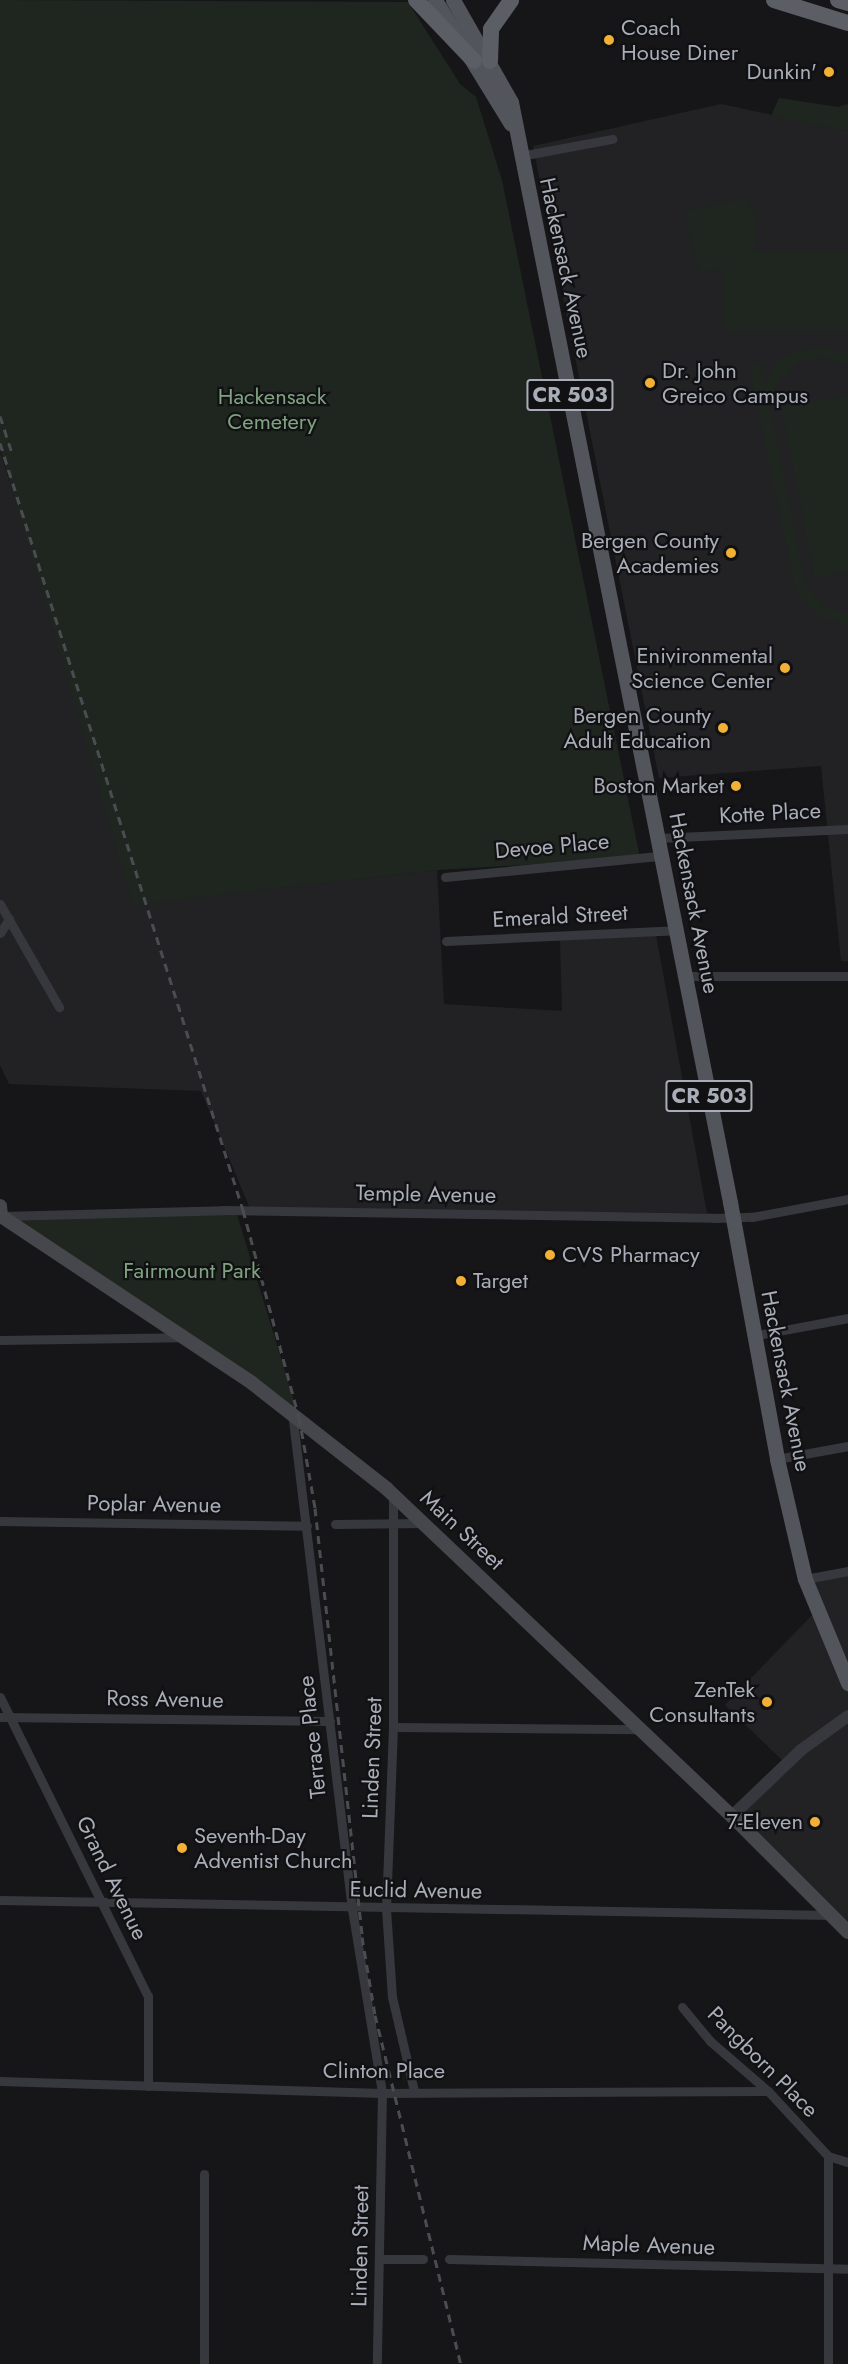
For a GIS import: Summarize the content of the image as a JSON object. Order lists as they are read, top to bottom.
{
  "streets": {
    "main road": ["Hackensack Avenue", "CR 503", "Main Street"],
    "street": [
      "Kotte Place",
      "Devoe Place",
      "Emerald Street",
      "Temple Avenue",
      "Poplar Avenue",
      "Ross Avenue",
      "Terrace Place",
      "Linden Street",
      "Grand Avenue",
      "Euclid Avenue",
      "Pangborn Place",
      "Clinton Place",
      "Maple Avenue"
    ]
  },
  "crossings": [
    ["Hackensack Avenue", "Kotte Place"],
    ["Hackensack Avenue", "Devoe Place"],
    ["Hackensack Avenue", "Emerald Street"],
    ["Hackensack Avenue", "Temple Avenue"],
    ["Temple Avenue", "Main Street"],
    ["Poplar Avenue", "Terrace Place"],
    ["Main Street", "Terrace Place"],
    ["Main Street", "Linden Street"],
    ["Main Street", "Euclid Avenue"],
    ["Ross Avenue", "Terrace Place"],
    ["Ross Avenue", "Grand Avenue"],
    ["Terrace Place", "Linden Street"],
    ["Terrace Place", "Euclid Avenue"],
    ["Terrace Place", "Clinton Place"],
    ["Linden Street", "Euclid Avenue"],
    ["Linden Street", "Clinton Place"],
    ["Grand Avenue", "Euclid Avenue"],
    ["Grand Avenue", "Clinton Place"],
    ["Pangborn Place", "Clinton Place"]
  ],
  "parks": ["Hackensack Cemetery", "Fairmount Park"],
  "places": [
    "Coach House Diner",
    "Dunkin'",
    "Dr. John Greico Campus",
    "Bergen County Academies",
    "Enivironmental Science Center",
    "Bergen County Adult Education",
    "Boston Market",
    "CVS Pharmacy",
    "Target",
    "ZenTek Consultants",
    "7-Eleven",
    "Seventh-Day Adventist Church"
  ]
}
